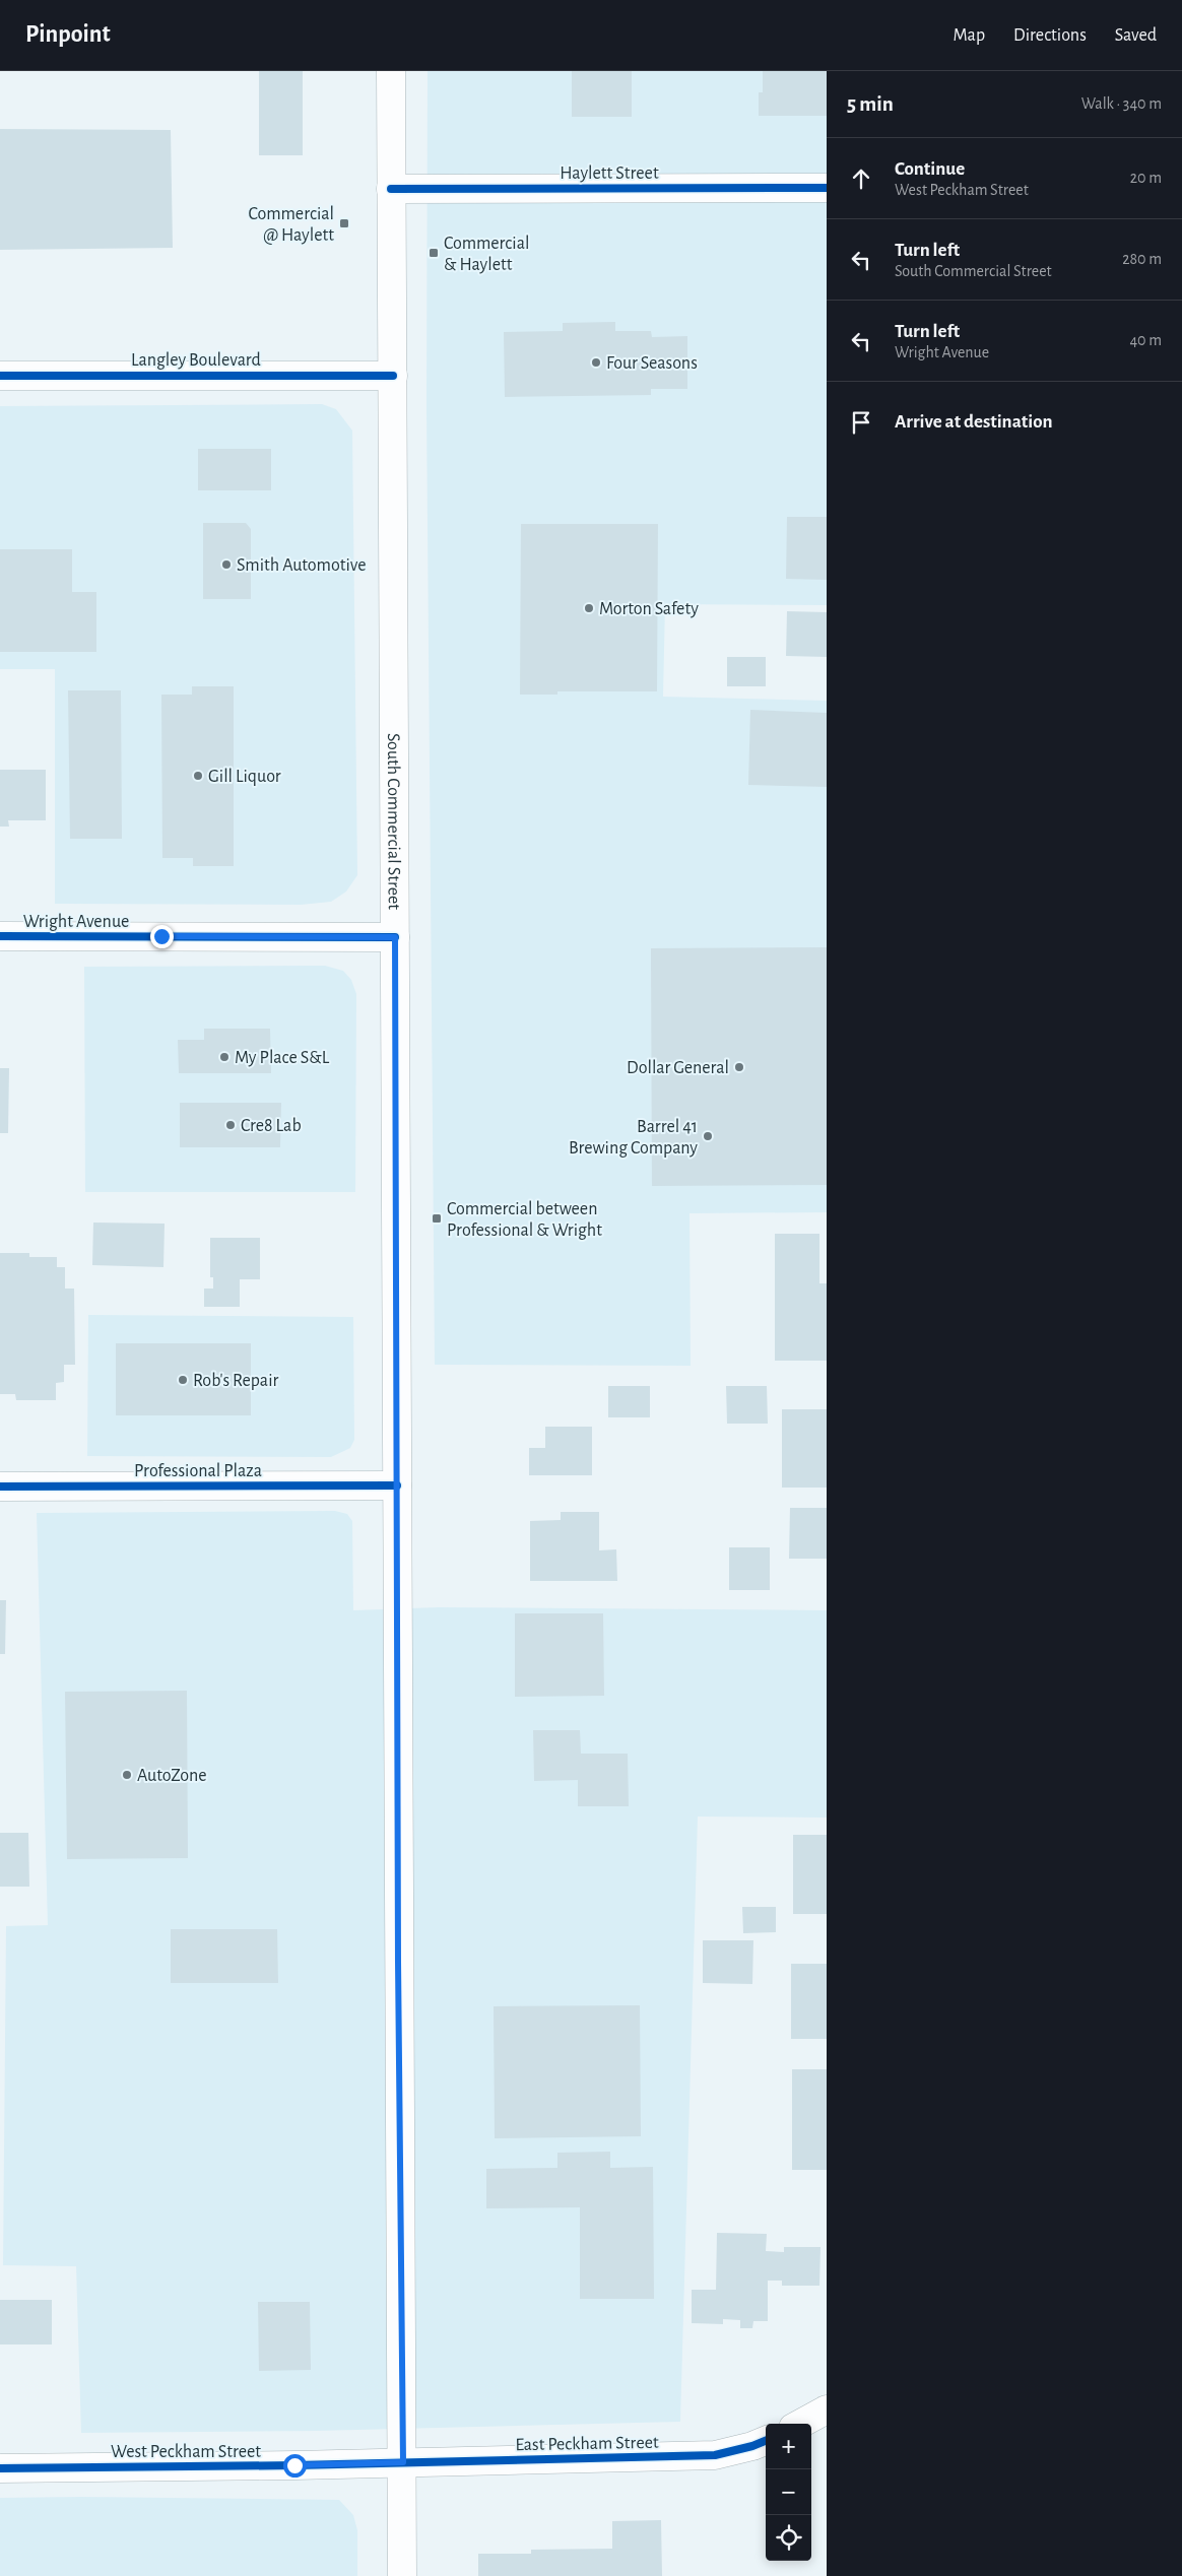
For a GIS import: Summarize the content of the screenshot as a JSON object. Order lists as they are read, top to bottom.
{
  "streets": {
    "main road": [
      "Haylett Street",
      "Langley Boulevard",
      "South Commercial Street",
      "Wright Avenue",
      "Professional Plaza",
      "East Peckham Street",
      "West Peckham Street"
    ]
  },
  "crossings": [
    ["Haylett Street", "South Commercial Street"],
    ["Langley Boulevard", "South Commercial Street"],
    ["South Commercial Street", "Wright Avenue"],
    ["South Commercial Street", "Professional Plaza"],
    ["South Commercial Street", "East Peckham Street"],
    ["South Commercial Street", "West Peckham Street"],
    ["East Peckham Street", "West Peckham Street"]
  ],
  "places": {
    "transit": ["Commercial @ Haylett", "Commercial & Haylett", "Commercial between Professional & Wright"],
    "other": [
      "Four Seasons",
      "Smith Automotive",
      "Morton Safety",
      "Gill Liquor",
      "My Place S&L",
      "Dollar General",
      "Cre8 Lab",
      "Barrel 41 Brewing Company",
      "Rob's Repair",
      "AutoZone"
    ]
  },
  "page": {
    "header": "Pinpoint",
    "nav": ["Map", "Directions", "Saved"],
    "heading": ["5 min", "Walk · 340 m"],
    "list": [
      ["Continue", "West Peckham Street", "20 m"],
      ["Turn left", "South Commercial Street", "280 m"],
      ["Turn left", "Wright Avenue", "40 m"],
      "Arrive at destination"
    ],
    "map_buttons": ["+", "−"]
  }
}
